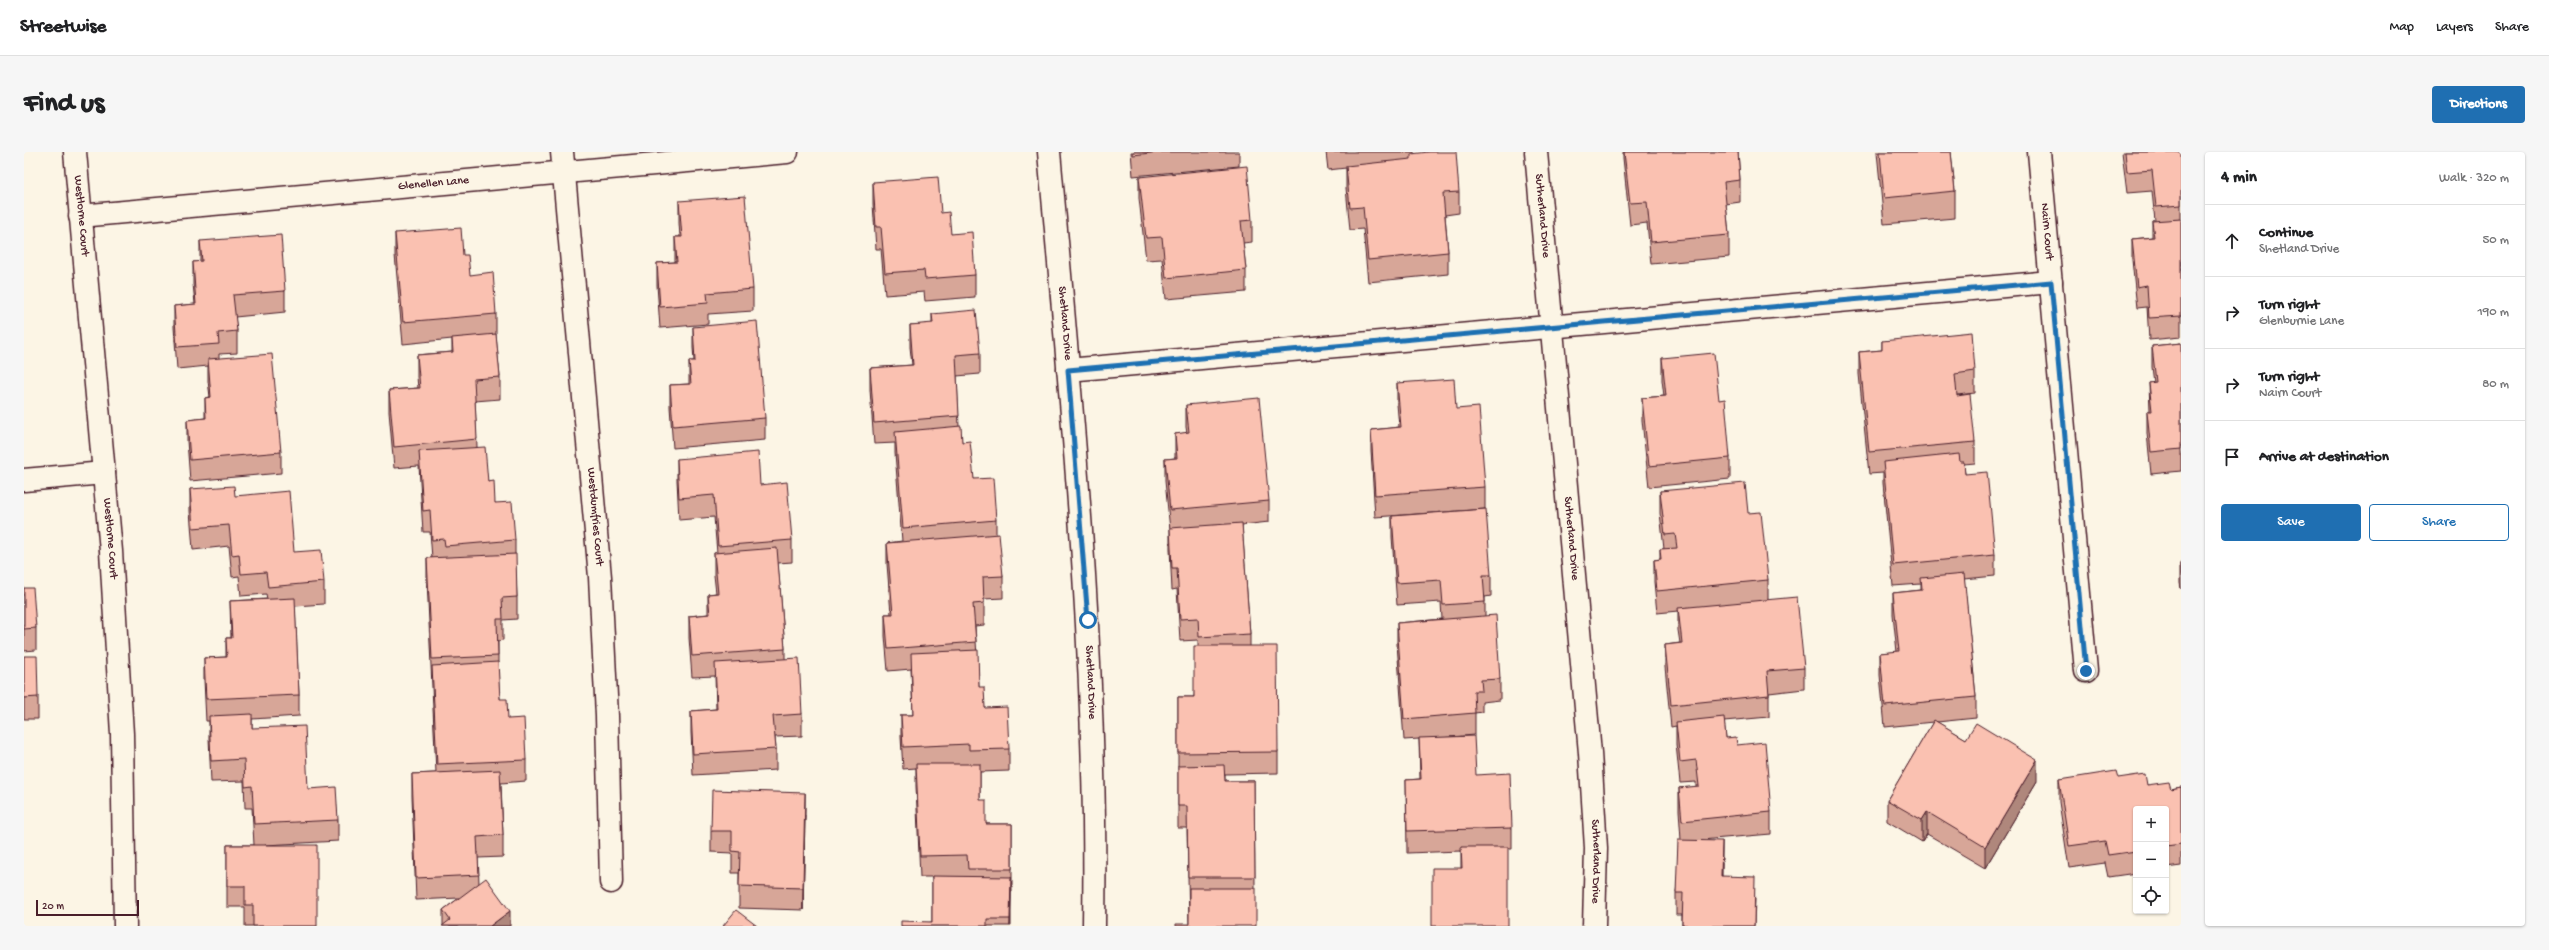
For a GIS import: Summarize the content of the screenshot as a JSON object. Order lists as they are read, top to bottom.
{
  "streets": {
    "street": [
      "Glenellen Lane",
      "Westlorne Court",
      "Sutherland Drive",
      "Nairn Court",
      "Shetland Drive",
      "Westdumfries Court"
    ]
  },
  "crossings": [
    ["Glenellen Lane", "Westlorne Court"],
    ["Glenellen Lane", "Westdumfries Court"]
  ],
  "scale_bar": "20 m",
  "page": {
    "header": "Streetwise",
    "nav": ["Map", "Layers", "Share"],
    "buttons": [
      "Directions",
      ["Save", "Share"]
    ],
    "title": "Find us",
    "heading": ["4 min", "Walk · 320 m"],
    "list": [
      ["Continue", "Shetland Drive", "50 m"],
      ["Turn right", "Glenburnie Lane", "190 m"],
      ["Turn right", "Nairn Court", "80 m"],
      "Arrive at destination"
    ],
    "map_buttons": ["+", "−"],
    "scale": "20 m"
  }
}
